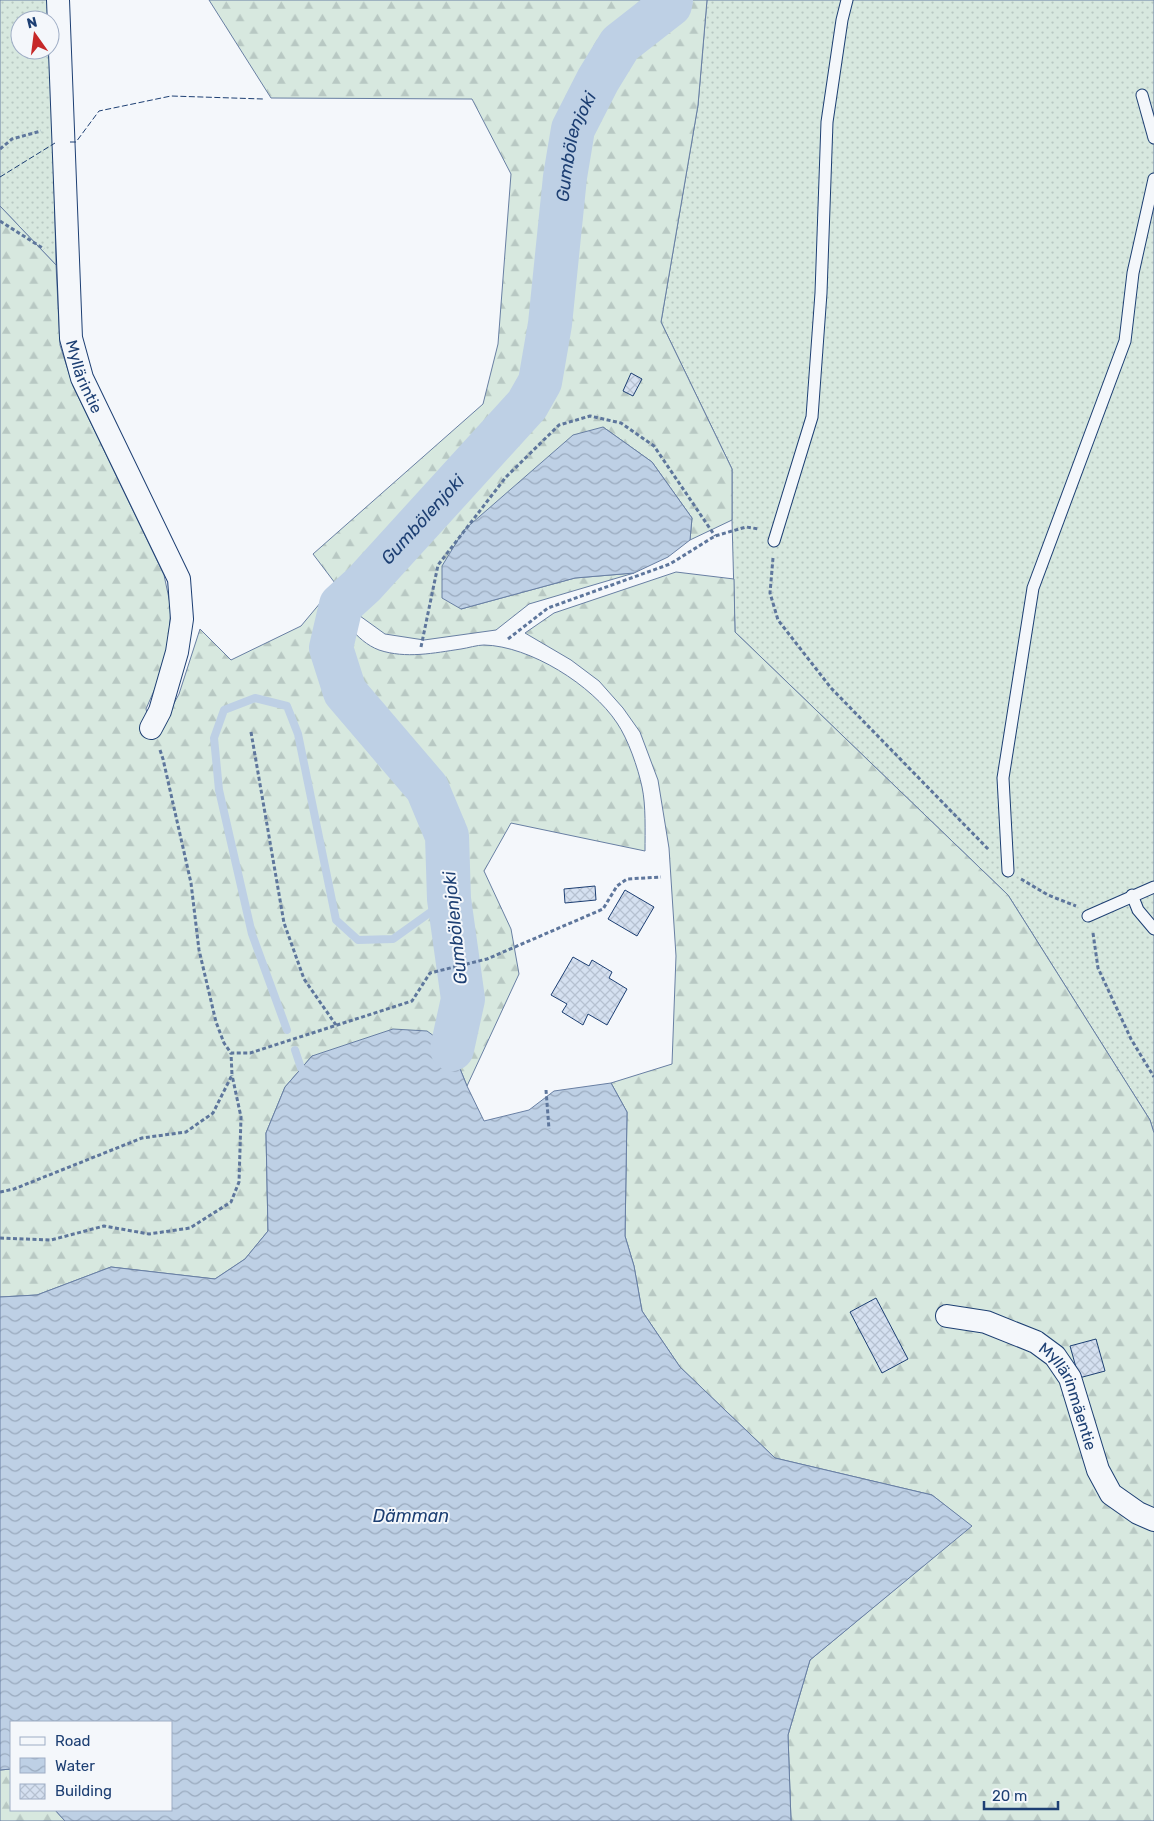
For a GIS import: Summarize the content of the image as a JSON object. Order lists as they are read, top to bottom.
{
  "streets": {
    "street": ["Myllärintie", "Myllärinmäentie"]
  },
  "water": ["Gumbölenjoki", "Dämman"],
  "legend": ["Road", "Water", "Building"],
  "scale_bar": "20 m",
  "north": "top"
}
